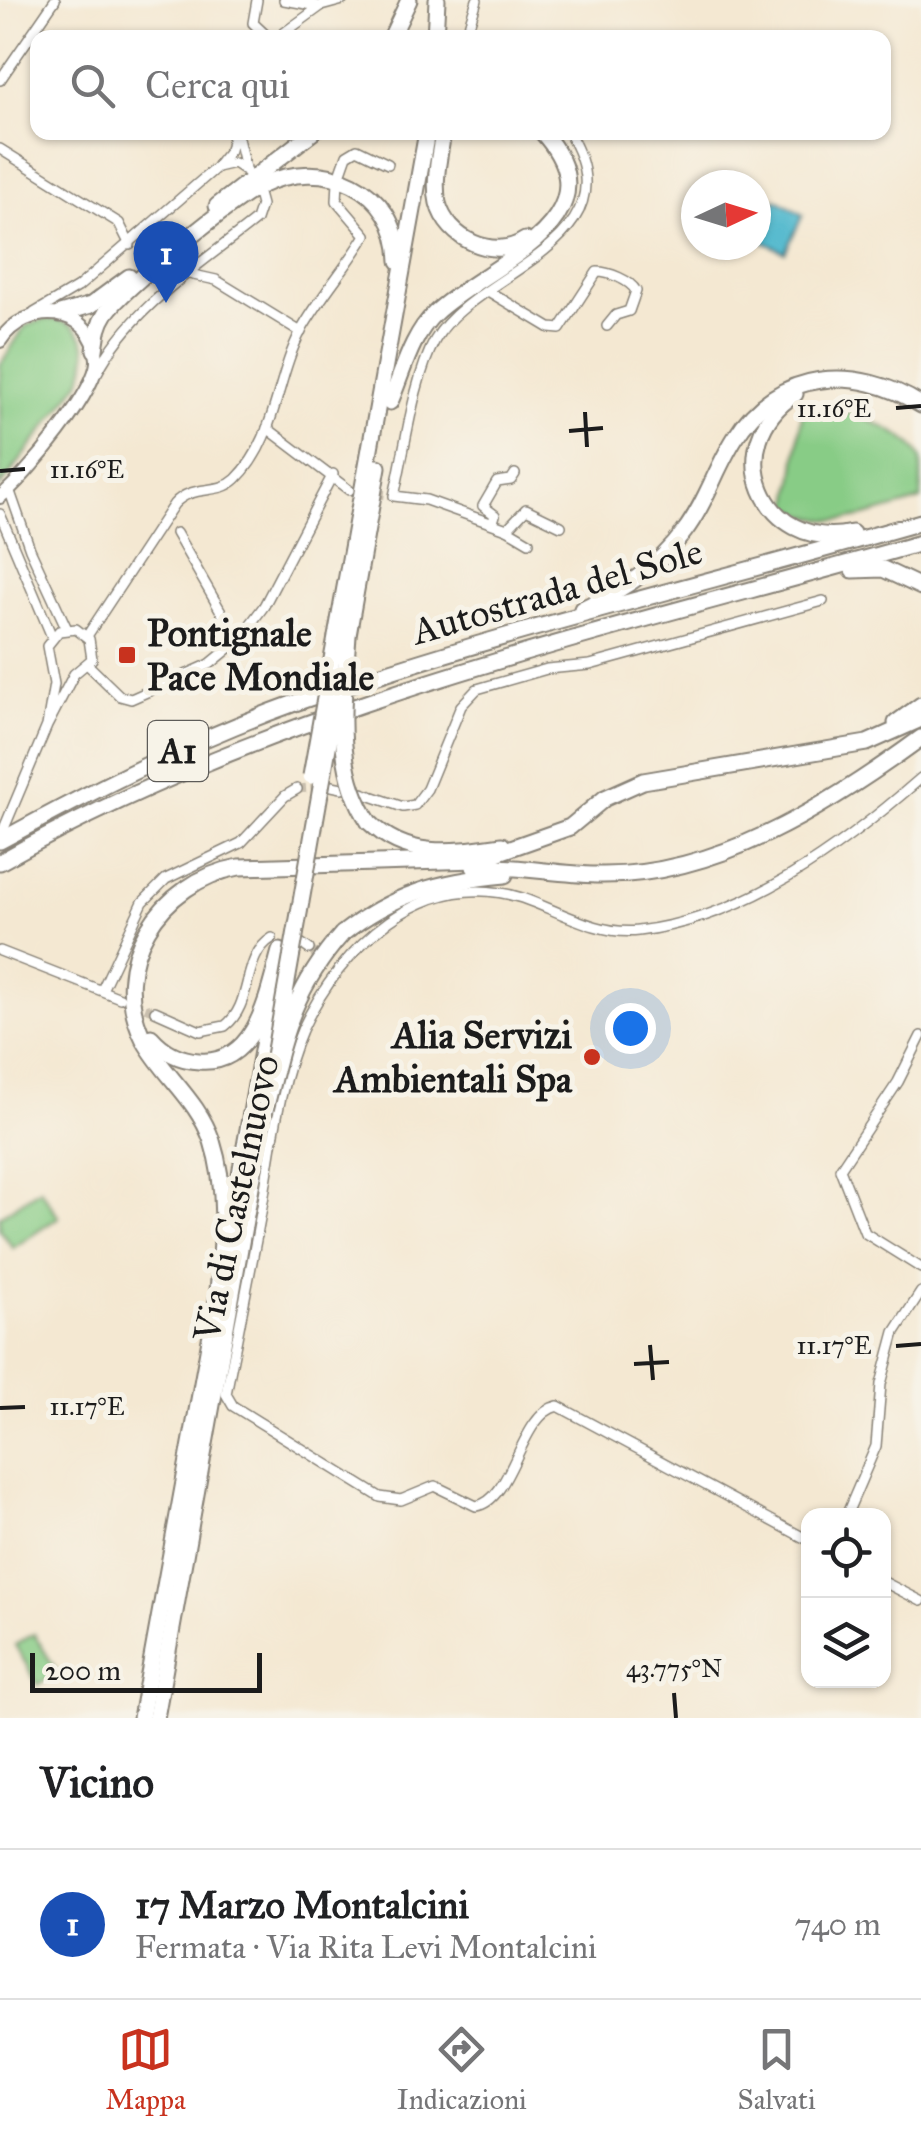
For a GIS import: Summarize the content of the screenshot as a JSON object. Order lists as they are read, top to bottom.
{
  "streets": {
    "highway": ["Autostrada del Sole", "A1"],
    "street": ["Via di Castelnuovo"]
  },
  "places": {
    "transit": ["Pontignale Pace Mondiale"],
    "other": ["Alia Servizi Ambientali Spa"]
  },
  "scale_bar": "200 m",
  "north": "right",
  "page": {
    "search": "Cerca qui",
    "pins": "1",
    "scale": "200 m",
    "heading": "Vicino",
    "list": [
      {
        "mark": "1",
        "name": "17 Marzo Montalcini",
        "note": "Fermata · Via Rita Levi Montalcini",
        "value": "740 m"
      }
    ],
    "nav": ["Mappa", "Indicazioni", "Salvati"]
  },
  "coordinates": ["11.16°E", "11.17°E", "43.775°N"]
}
